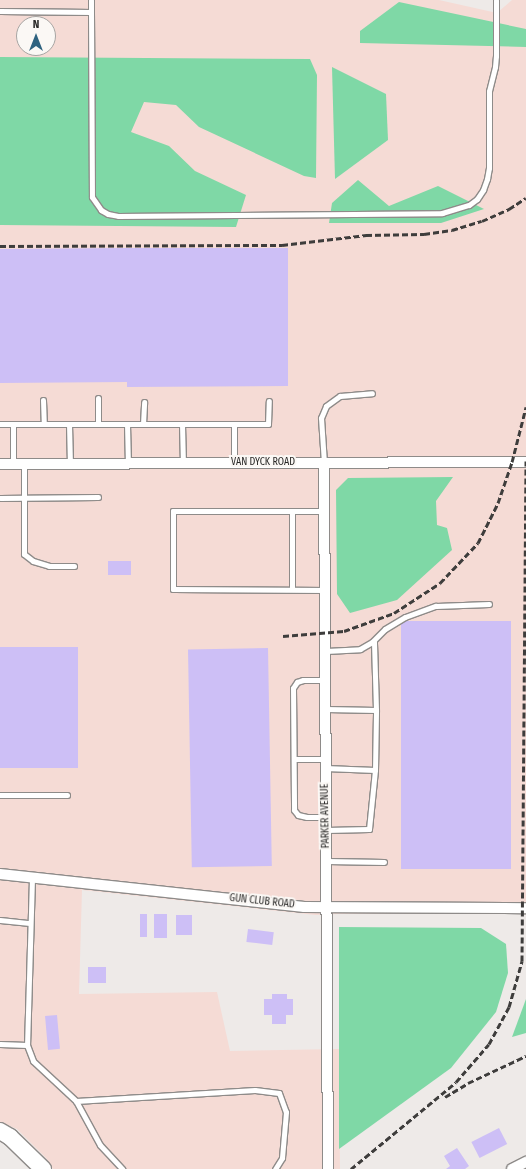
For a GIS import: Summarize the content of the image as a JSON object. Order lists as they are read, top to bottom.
{
  "streets": {
    "street": ["VAN DYCK ROAD", "PARKER AVENUE", "GUN CLUB ROAD"]
  },
  "crossings": [
    ["VAN DYCK ROAD", "PARKER AVENUE"],
    ["PARKER AVENUE", "GUN CLUB ROAD"]
  ],
  "north": "top"
}
